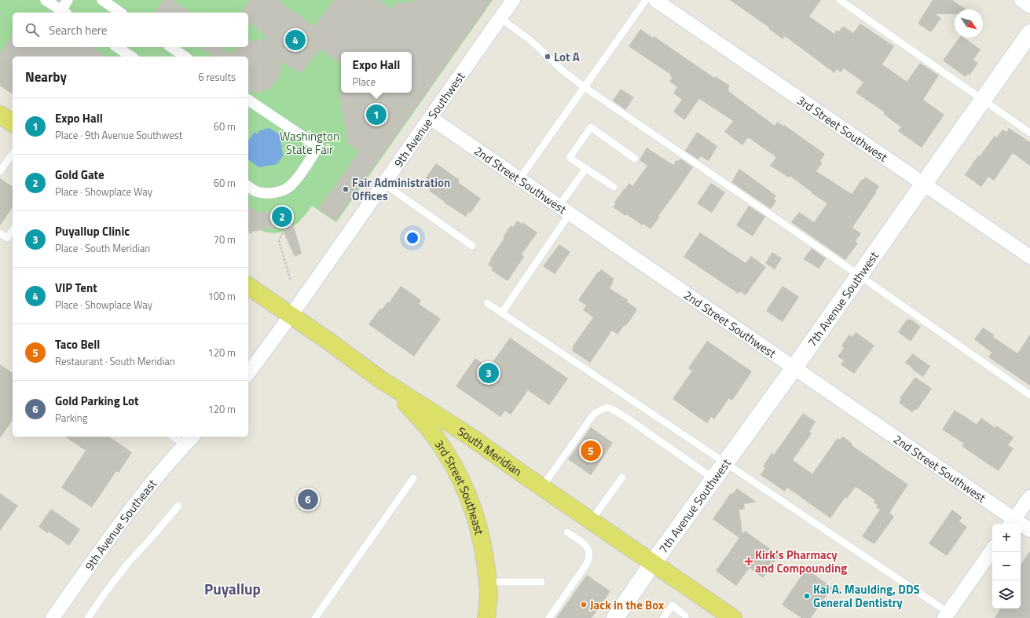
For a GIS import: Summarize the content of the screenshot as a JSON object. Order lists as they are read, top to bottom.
{
  "streets": {
    "main road": ["South Meridian", "3rd Street Southeast"],
    "street": [
      "9th Avenue Southwest",
      "3rd Street Southwest",
      "2nd Street Southwest",
      "7th Avenue Southwest",
      "9th Avenue Southeast"
    ]
  },
  "crossings": [
    ["9th Avenue Southwest", "2nd Street Southwest"],
    ["9th Avenue Southwest", "South Meridian"],
    ["3rd Street Southwest", "7th Avenue Southwest"],
    ["2nd Street Southwest", "7th Avenue Southwest"],
    ["7th Avenue Southwest", "South Meridian"],
    ["South Meridian", "3rd Street Southeast"]
  ],
  "districts": ["Puyallup"],
  "parks": ["Washington State Fair"],
  "places": {
    "other": [
      "Lot A",
      "Fair Administration Offices",
      "Kai A. Maulding, DDS General Dentistry",
      "Jack in the Box"
    ],
    "health": ["Kirk's Pharmacy and Compounding"]
  },
  "north": "bottom right",
  "page": {
    "search": "Search here",
    "pins": [
      "4",
      "1",
      "2",
      "3",
      "5",
      "6"
    ],
    "popup": ["Expo Hall", "Place"],
    "heading": ["Nearby", "6 results"],
    "list": [
      {
        "mark": "1",
        "name": "Expo Hall",
        "note": "Place · 9th Avenue Southwest",
        "value": "60 m"
      },
      {
        "mark": "2",
        "name": "Gold Gate",
        "note": "Place · Showplace Way",
        "value": "60 m"
      },
      {
        "mark": "3",
        "name": "Puyallup Clinic",
        "note": "Place · South Meridian",
        "value": "70 m"
      },
      {
        "mark": "4",
        "name": "VIP Tent",
        "note": "Place · Showplace Way",
        "value": "100 m"
      },
      {
        "mark": "5",
        "name": "Taco Bell",
        "note": "Restaurant · South Meridian",
        "value": "120 m"
      },
      {
        "mark": "6",
        "name": "Gold Parking Lot",
        "note": "Parking",
        "value": "120 m"
      }
    ],
    "map_buttons": ["+", "−"]
  }
}
